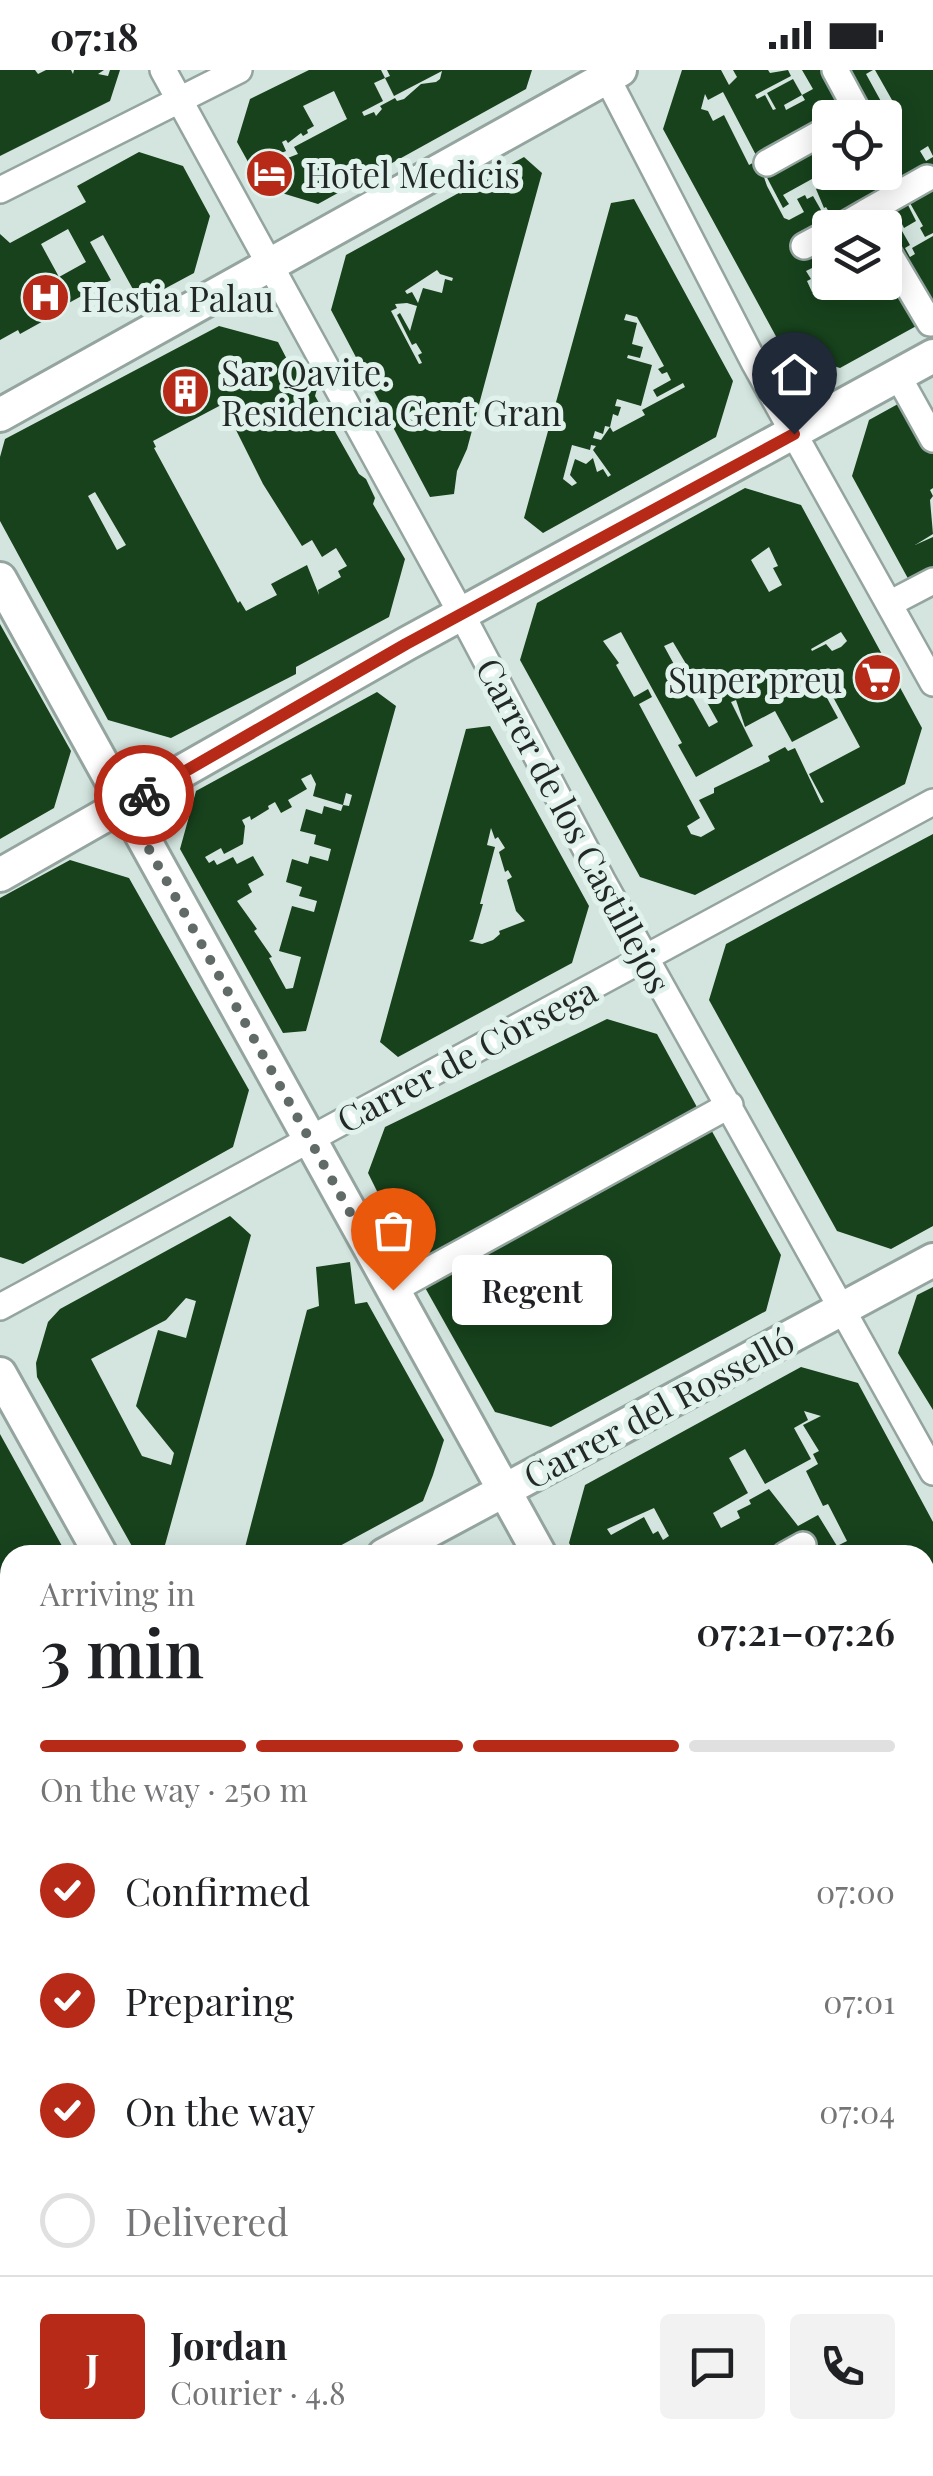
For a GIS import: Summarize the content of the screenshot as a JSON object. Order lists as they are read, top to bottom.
{
  "streets": {
    "main road": ["Carrer del Rosselló"],
    "street": ["Carrer de los Castillejos", "Carrer de Còrsega"]
  },
  "crossings": [
    ["Carrer de los Castillejos", "Carrer de Còrsega"],
    ["Carrer de los Castillejos", "Carrer del Rosselló"]
  ],
  "places": {
    "hotel": ["Hotel Medicis"],
    "hospital": ["Hestia Palau"],
    "building": ["Sar Qavite. Residencia Gent Gran"],
    "supermarket": ["Super preu"],
    "other": ["Regent"]
  },
  "page": {
    "status": "07:18",
    "bubble": "Regent",
    "heading": ["3 min", "Arriving in", "07:21–07:26"],
    "panel": ["Jordan", "Courier · 4.8"],
    "bar": "On the way · 250 m",
    "list": [
      ["Confirmed", "07:00"],
      ["Preparing", "07:01"],
      ["On the way", "07:04"],
      "Delivered"
    ],
    "round": "J"
  }
}
